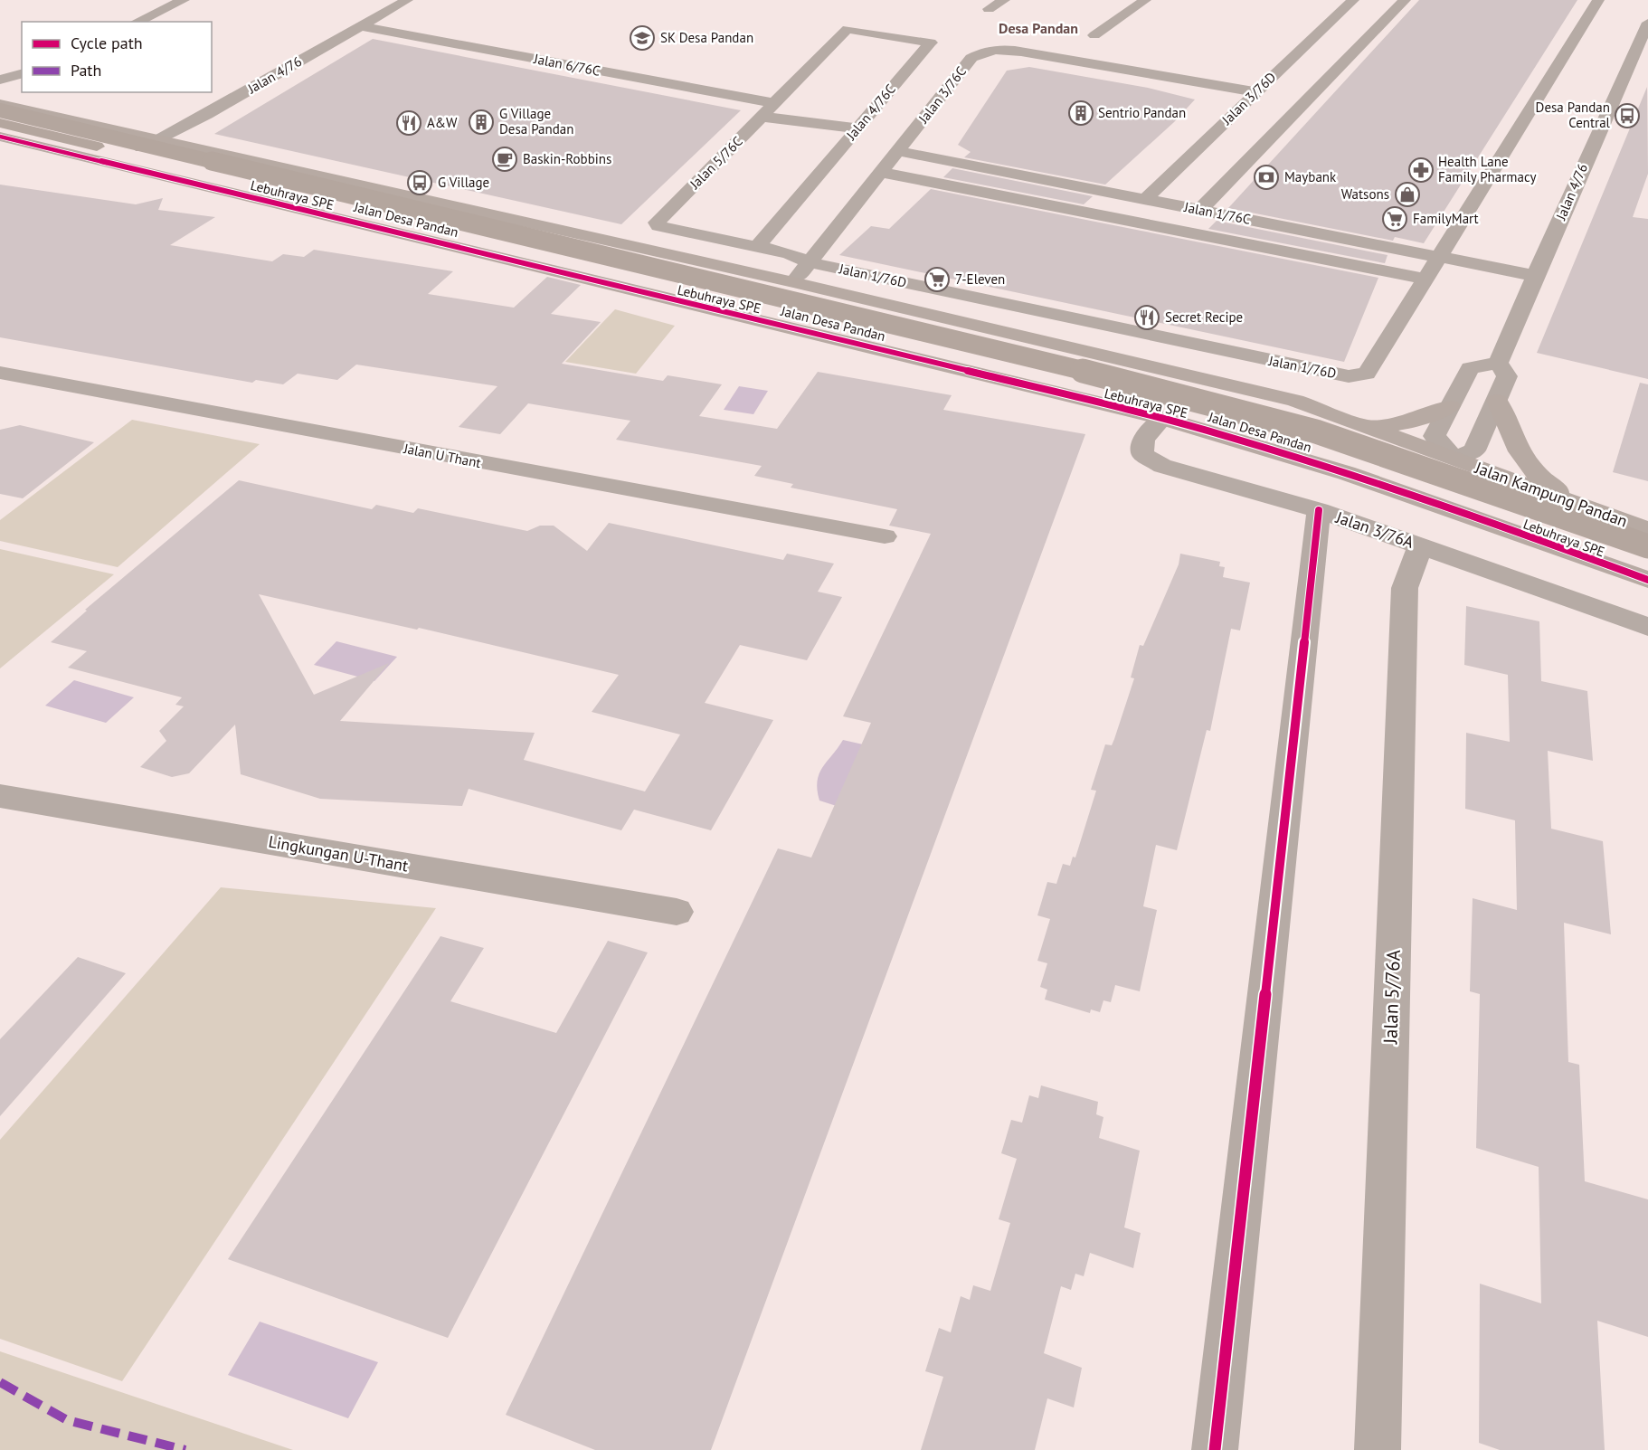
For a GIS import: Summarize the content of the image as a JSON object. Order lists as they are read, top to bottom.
{
  "streets": {
    "highway": ["Lebuhraya SPE"],
    "street": [
      "Jalan 6/76C",
      "Jalan 4/76",
      "Jalan 3/76C",
      "Jalan 3/76D",
      "Jalan 4/76C",
      "Jalan 5/76C",
      "Jalan 1/76C",
      "Jalan Desa Pandan",
      "Jalan 1/76D",
      "Jalan U Thant",
      "Jalan Kampung Pandan",
      "Jalan 3/76A",
      "Lingkungan U-Thant",
      "Jalan 5/76A"
    ]
  },
  "crossings": [
    ["Jalan 6/76C", "Jalan 4/76"],
    ["Jalan 6/76C", "Jalan 5/76C"],
    ["Jalan 4/76", "Jalan 1/76C"],
    ["Jalan 4/76", "Jalan Desa Pandan"],
    ["Jalan 3/76C", "Jalan 3/76D"],
    ["Jalan 3/76C", "Jalan 1/76C"],
    ["Jalan 3/76C", "Jalan Desa Pandan"],
    ["Jalan 3/76C", "Jalan 1/76D"],
    ["Jalan 3/76D", "Jalan 1/76C"],
    ["Jalan 4/76C", "Jalan 5/76C"],
    ["Lebuhraya SPE", "Jalan Desa Pandan"],
    ["Jalan 1/76C", "Jalan 1/76D"],
    ["Jalan Desa Pandan", "Jalan Kampung Pandan"],
    ["Jalan Desa Pandan", "Jalan 3/76A"],
    ["Jalan 3/76A", "Jalan 5/76A"]
  ],
  "districts": ["Desa Pandan"],
  "places": {
    "school or university": ["SK Desa Pandan"],
    "building": ["Sentrio Pandan", "G Village Desa Pandan"],
    "bus stop": ["Desa Pandan Central", "G Village"],
    "restaurant": ["A&W", "Secret Recipe"],
    "cafe": ["Baskin-Robbins"],
    "pharmacy": ["Health Lane Family Pharmacy"],
    "bank": ["Maybank"],
    "shop": ["Watsons"],
    "supermarket": ["FamilyMart", "7-Eleven"]
  },
  "legend": ["Cycle path", "Path"]
}
